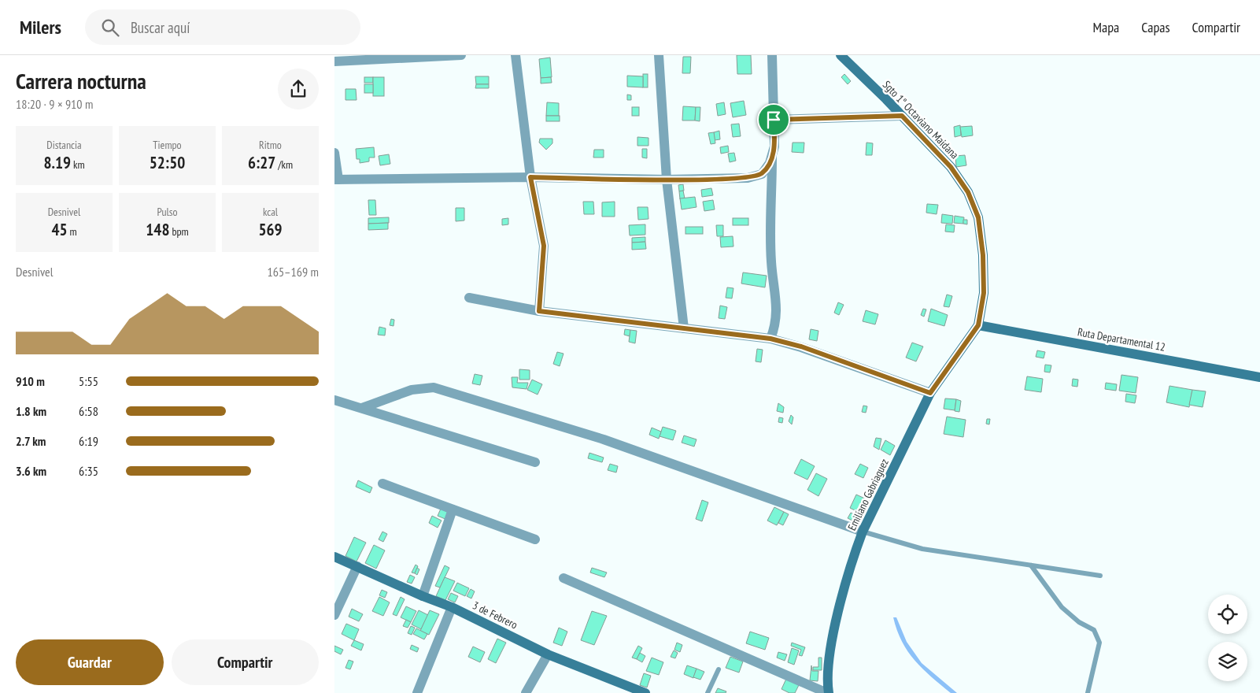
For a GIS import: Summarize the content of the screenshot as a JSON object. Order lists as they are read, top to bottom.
{
  "streets": {
    "main road": [
      "Sgto 1° Octaviano Maidana",
      "Ruta Departamental 12",
      "Emiliano Gabriaguez",
      "3 de Febrero"
    ]
  },
  "crossings": [
    ["Sgto 1° Octaviano Maidana", "Ruta Departamental 12"],
    ["Sgto 1° Octaviano Maidana", "Emiliano Gabriaguez"],
    ["Ruta Departamental 12", "Emiliano Gabriaguez"]
  ],
  "page": {
    "header": "Milers",
    "search": "Buscar aquí",
    "nav": ["Mapa", "Capas", "Compartir"],
    "heading": ["Carrera nocturna", "18:20 · 9 × 910 m"],
    "stats": [
      ["Distancia", "8.19 km"],
      ["Tiempo", "52:50"],
      ["Ritmo", "6:27 /km"],
      ["Desnivel", "45 m"],
      ["Pulso", "148 bpm"],
      ["kcal", "569"]
    ],
    "chart": ["Desnivel", "165–169 m"],
    "list": [
      {
        "name": "910 m",
        "note": "5:55"
      },
      {
        "name": "1.8 km",
        "note": "6:58"
      },
      {
        "name": "2.7 km",
        "note": "6:19"
      },
      {
        "name": "3.6 km",
        "note": "6:35"
      }
    ],
    "buttons": ["Guardar", "Compartir"]
  }
}
